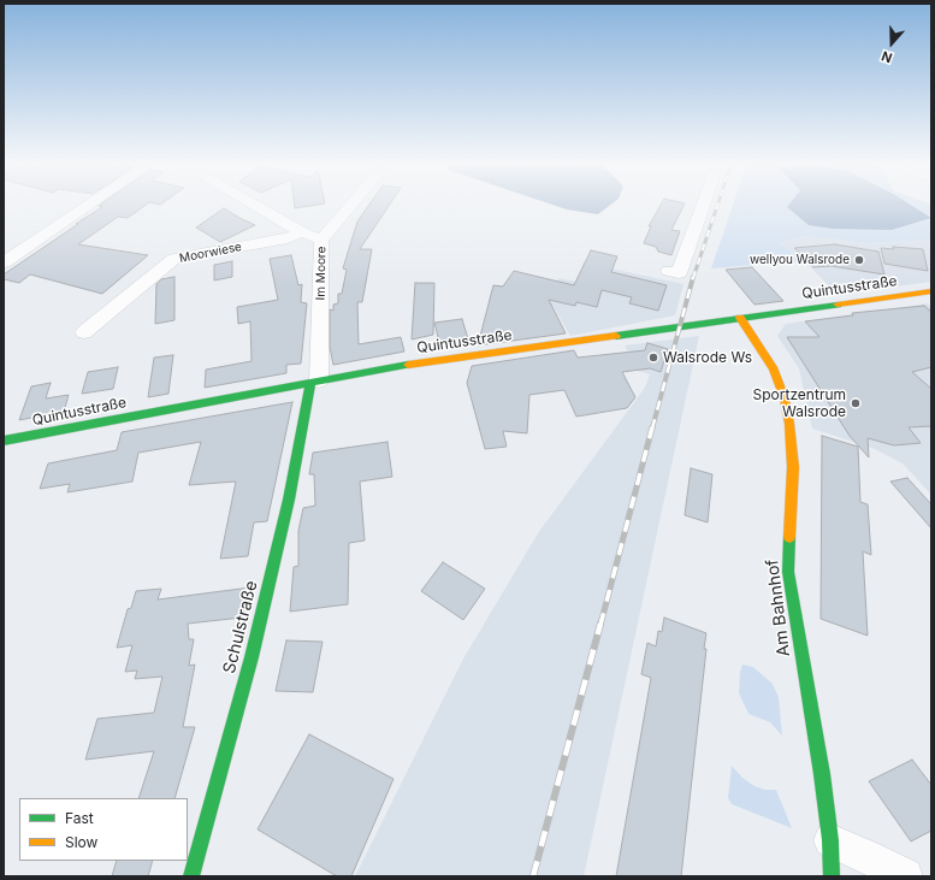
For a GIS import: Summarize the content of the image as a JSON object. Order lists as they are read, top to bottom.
{
  "streets": {
    "main road": ["Quintusstraße", "Am Bahnhof", "Schulstraße"],
    "street": ["Moorwiese", "Im Moore"]
  },
  "crossings": [
    ["Moorwiese", "Im Moore"],
    ["Im Moore", "Quintusstraße"],
    ["Im Moore", "Schulstraße"],
    ["Quintusstraße", "Am Bahnhof"],
    ["Quintusstraße", "Schulstraße"]
  ],
  "places": ["wellyou Walsrode", "Walsrode Ws", "Sportzentrum Walsrode"],
  "legend": ["Fast", "Slow"],
  "north": "bottom"
}
